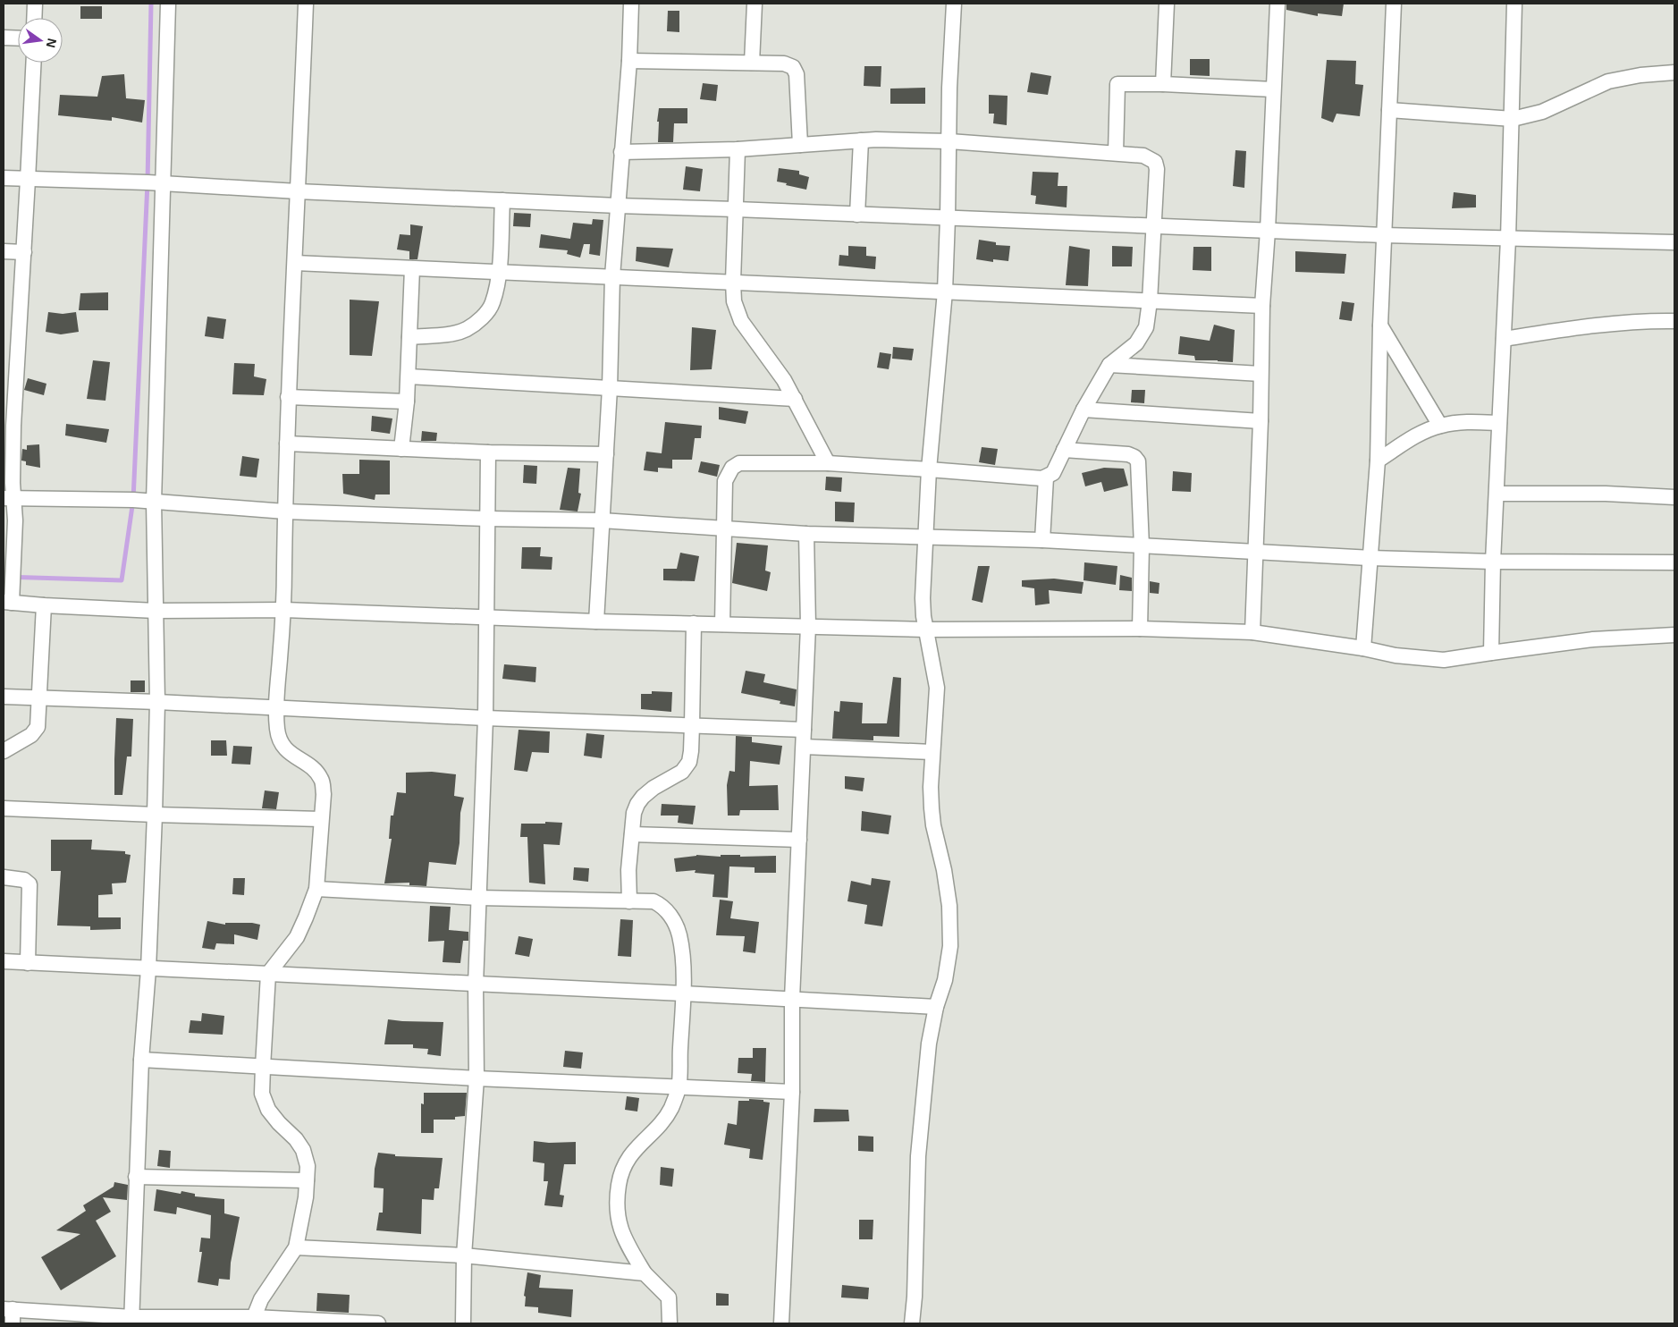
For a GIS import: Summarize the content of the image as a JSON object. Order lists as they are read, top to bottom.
{
  "north": "right"
}
